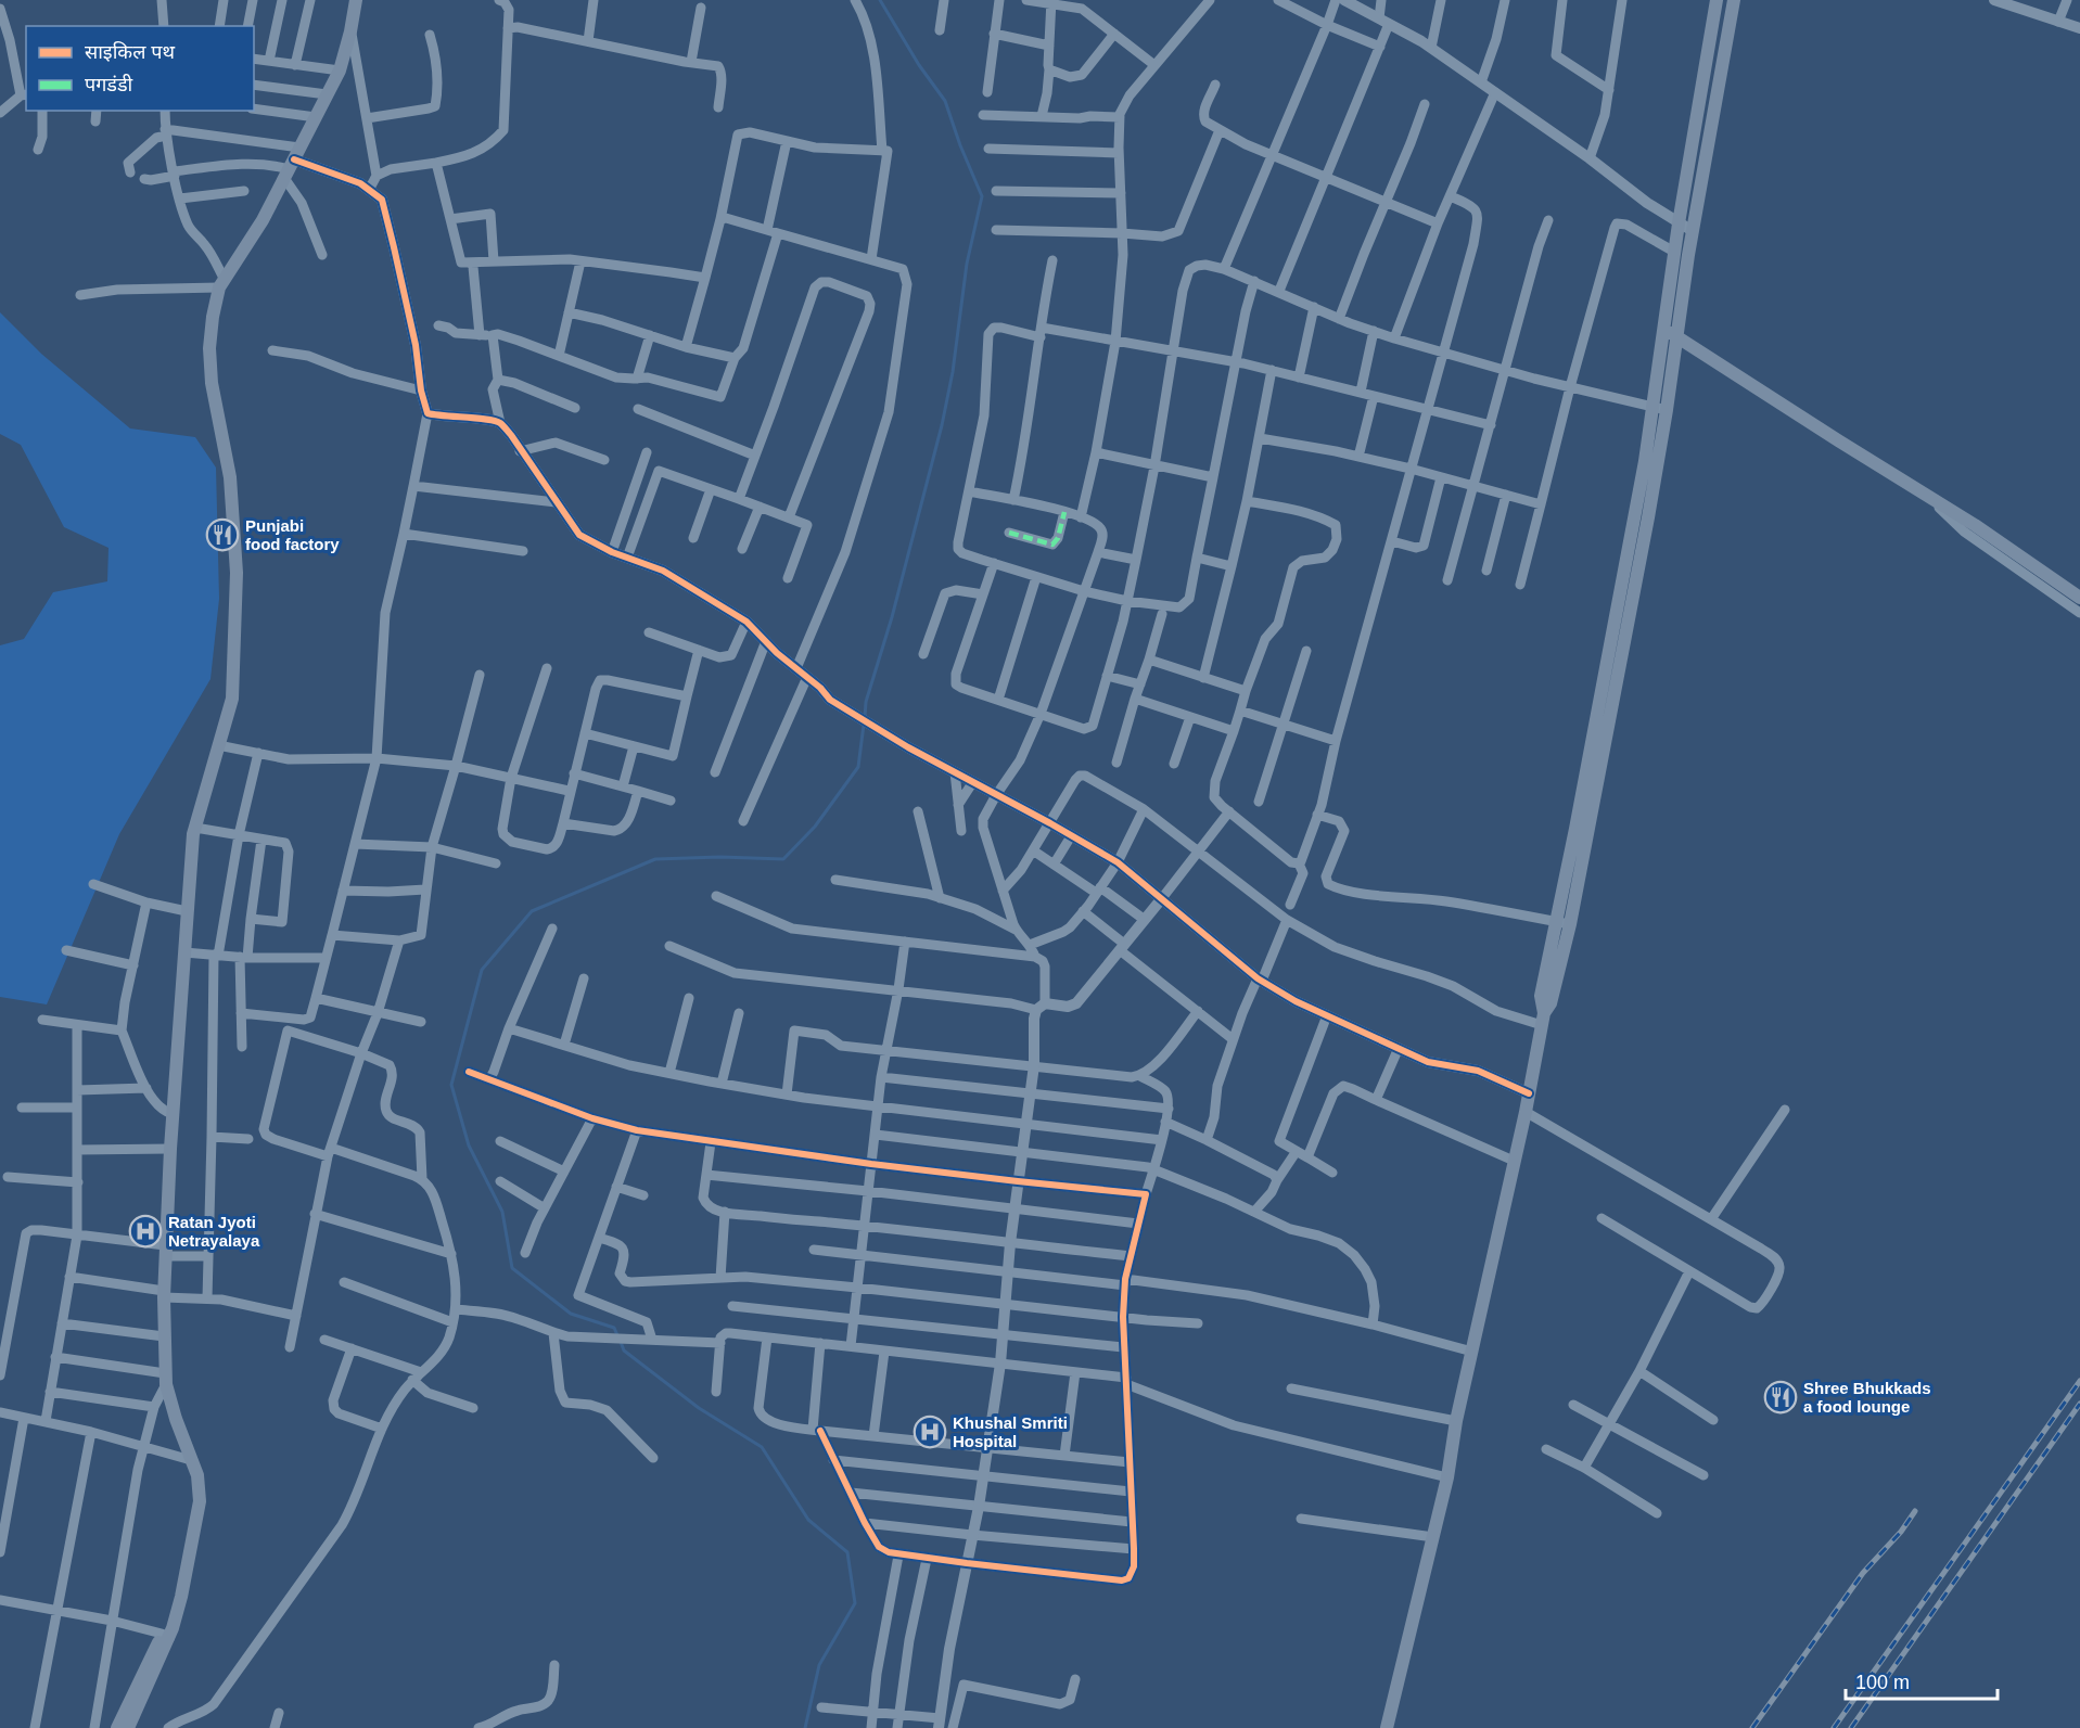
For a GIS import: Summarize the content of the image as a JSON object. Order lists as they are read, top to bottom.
{
  "places": {
    "restaurant": ["Punjabi food factory", "Shree Bhukkads a food lounge"],
    "hospital": ["Ratan Jyoti Netrayalaya", "Khushal Smriti Hospital"]
  },
  "legend": ["साइकिल पथ", "पगडंडी"],
  "scale_bar": "100 m"
}
